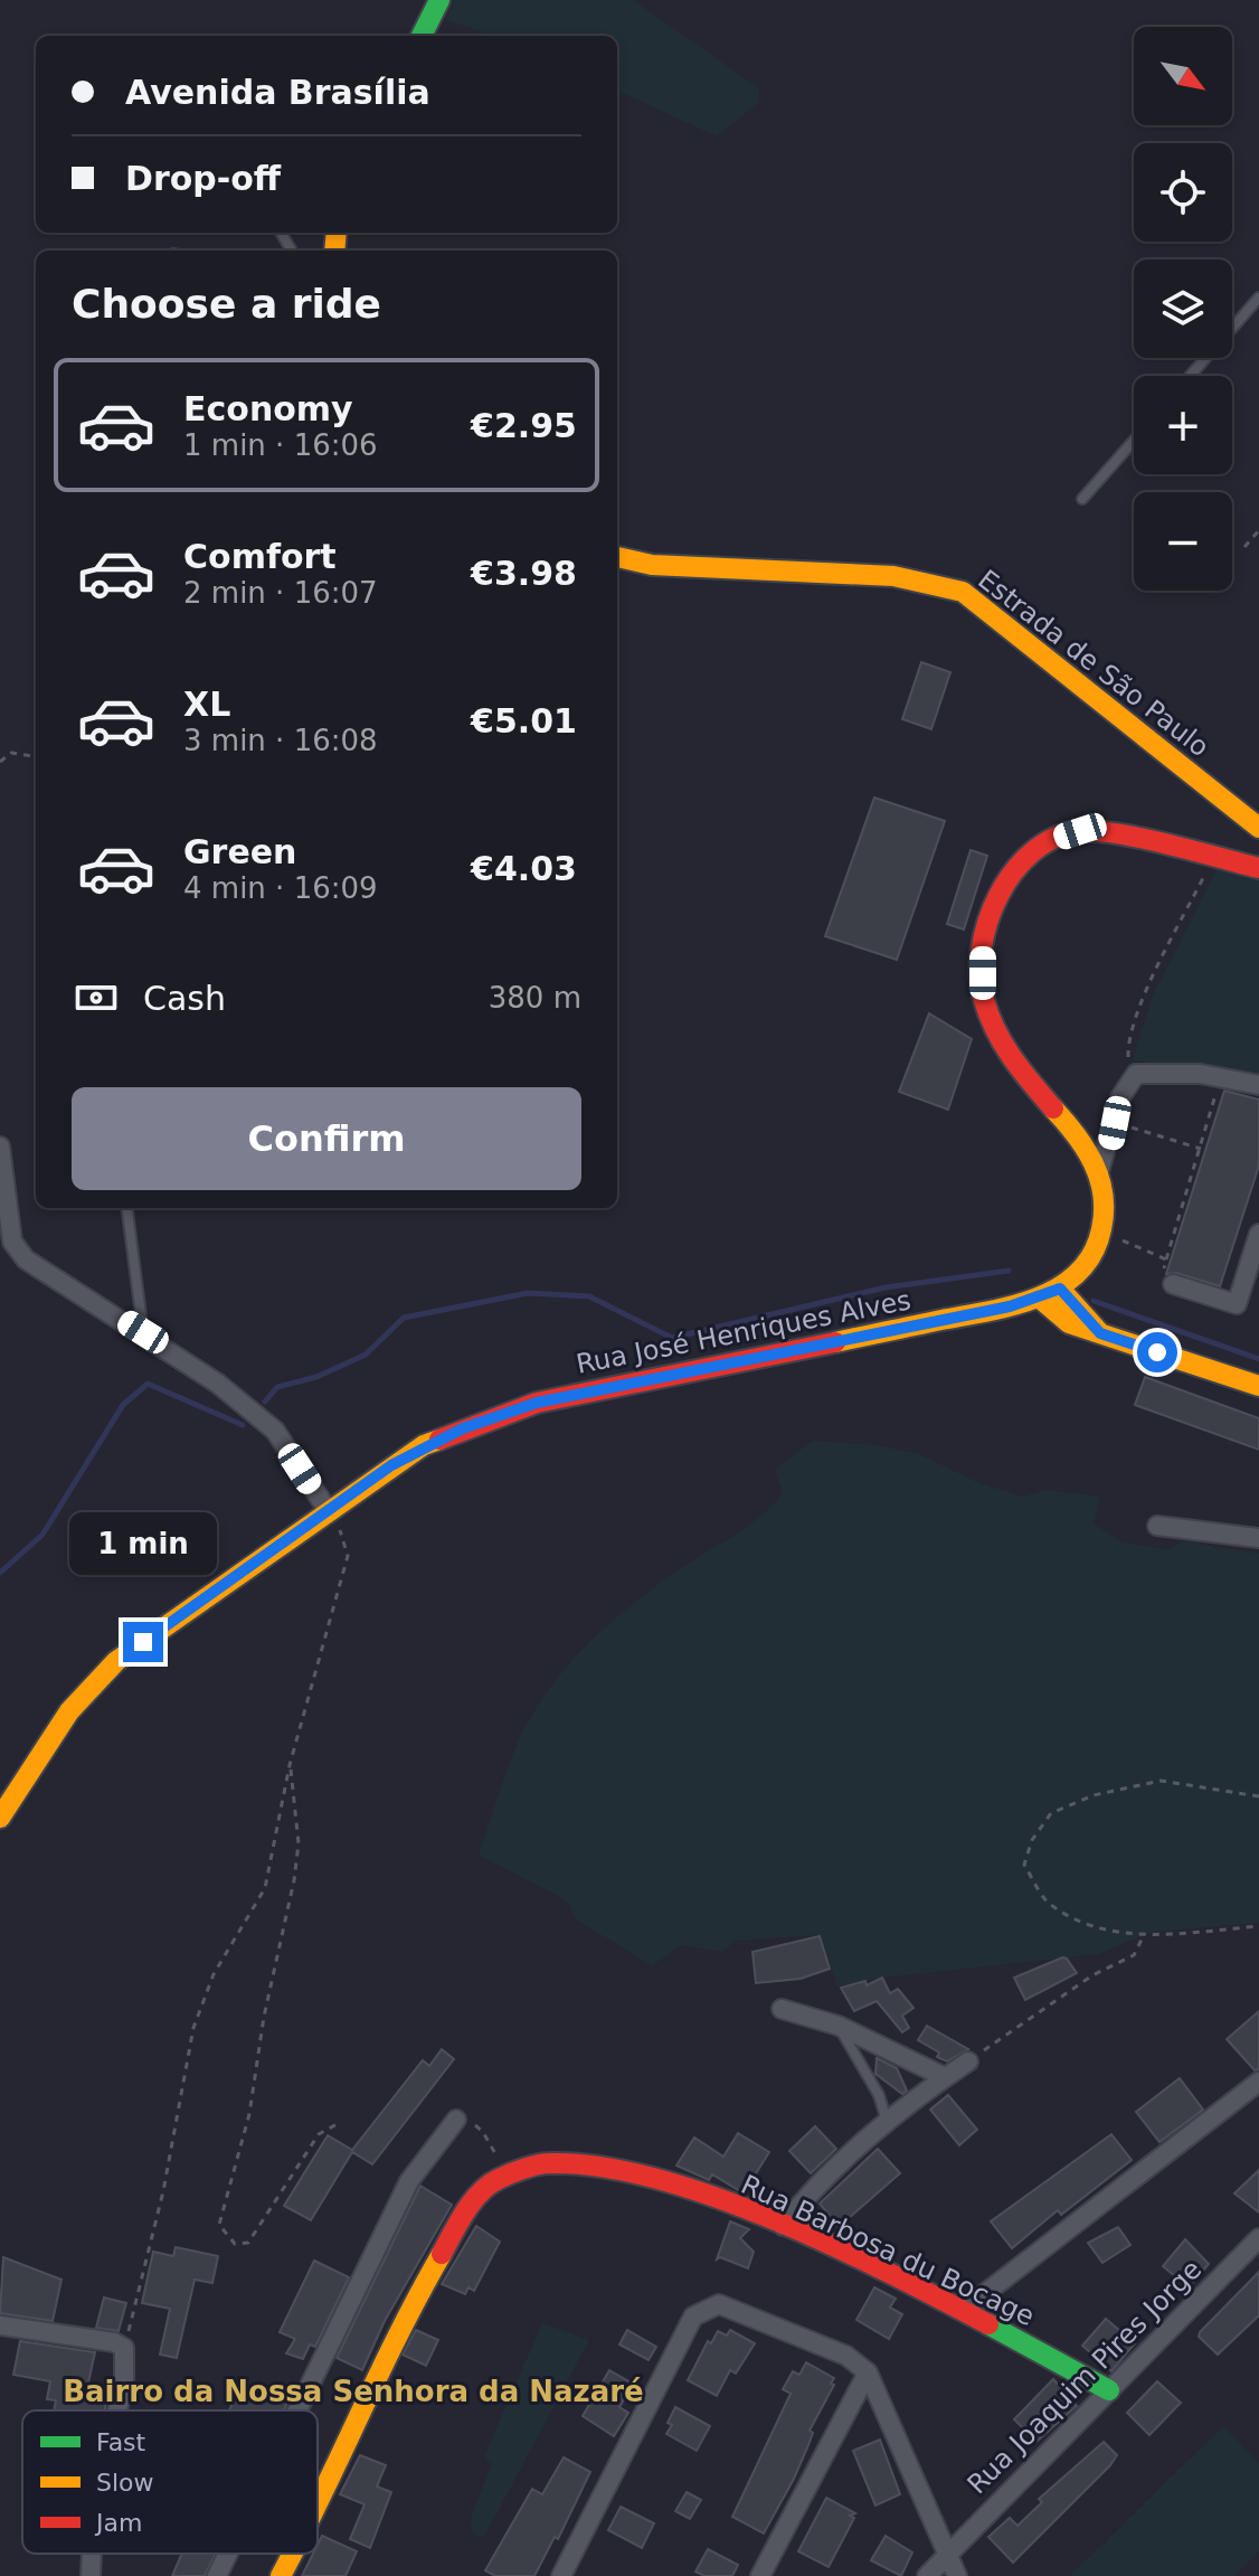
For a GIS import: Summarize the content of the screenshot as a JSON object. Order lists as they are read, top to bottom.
{
  "streets": {
    "street": [
      "Estrada de São Paulo",
      "Rua José Henriques Alves",
      "Rua Barbosa du Bocage",
      "Rua Joaquim Pires Jorge"
    ]
  },
  "crossings": [
    ["Rua Barbosa du Bocage", "Rua Joaquim Pires Jorge"]
  ],
  "districts": ["Bairro da Nossa Senhora da Nazaré"],
  "legend": ["Fast", "Slow", "Jam"],
  "north": "bottom right",
  "page": {
    "map_buttons": ["+", "−"],
    "banner": ["Avenida Brasília", "Drop-off"],
    "heading": "Choose a ride",
    "list": [
      {
        "name": "Economy",
        "note": "1 min · 16:06",
        "value": "€2.95"
      },
      {
        "name": "Comfort",
        "note": "2 min · 16:07",
        "value": "€3.98"
      },
      {
        "name": "XL",
        "note": "3 min · 16:08",
        "value": "€5.01"
      },
      {
        "name": "Green",
        "note": "4 min · 16:09",
        "value": "€4.03"
      }
    ],
    "pay": ["Cash", "380 m"],
    "buttons": "Confirm",
    "bubble": "1 min"
  }
}
